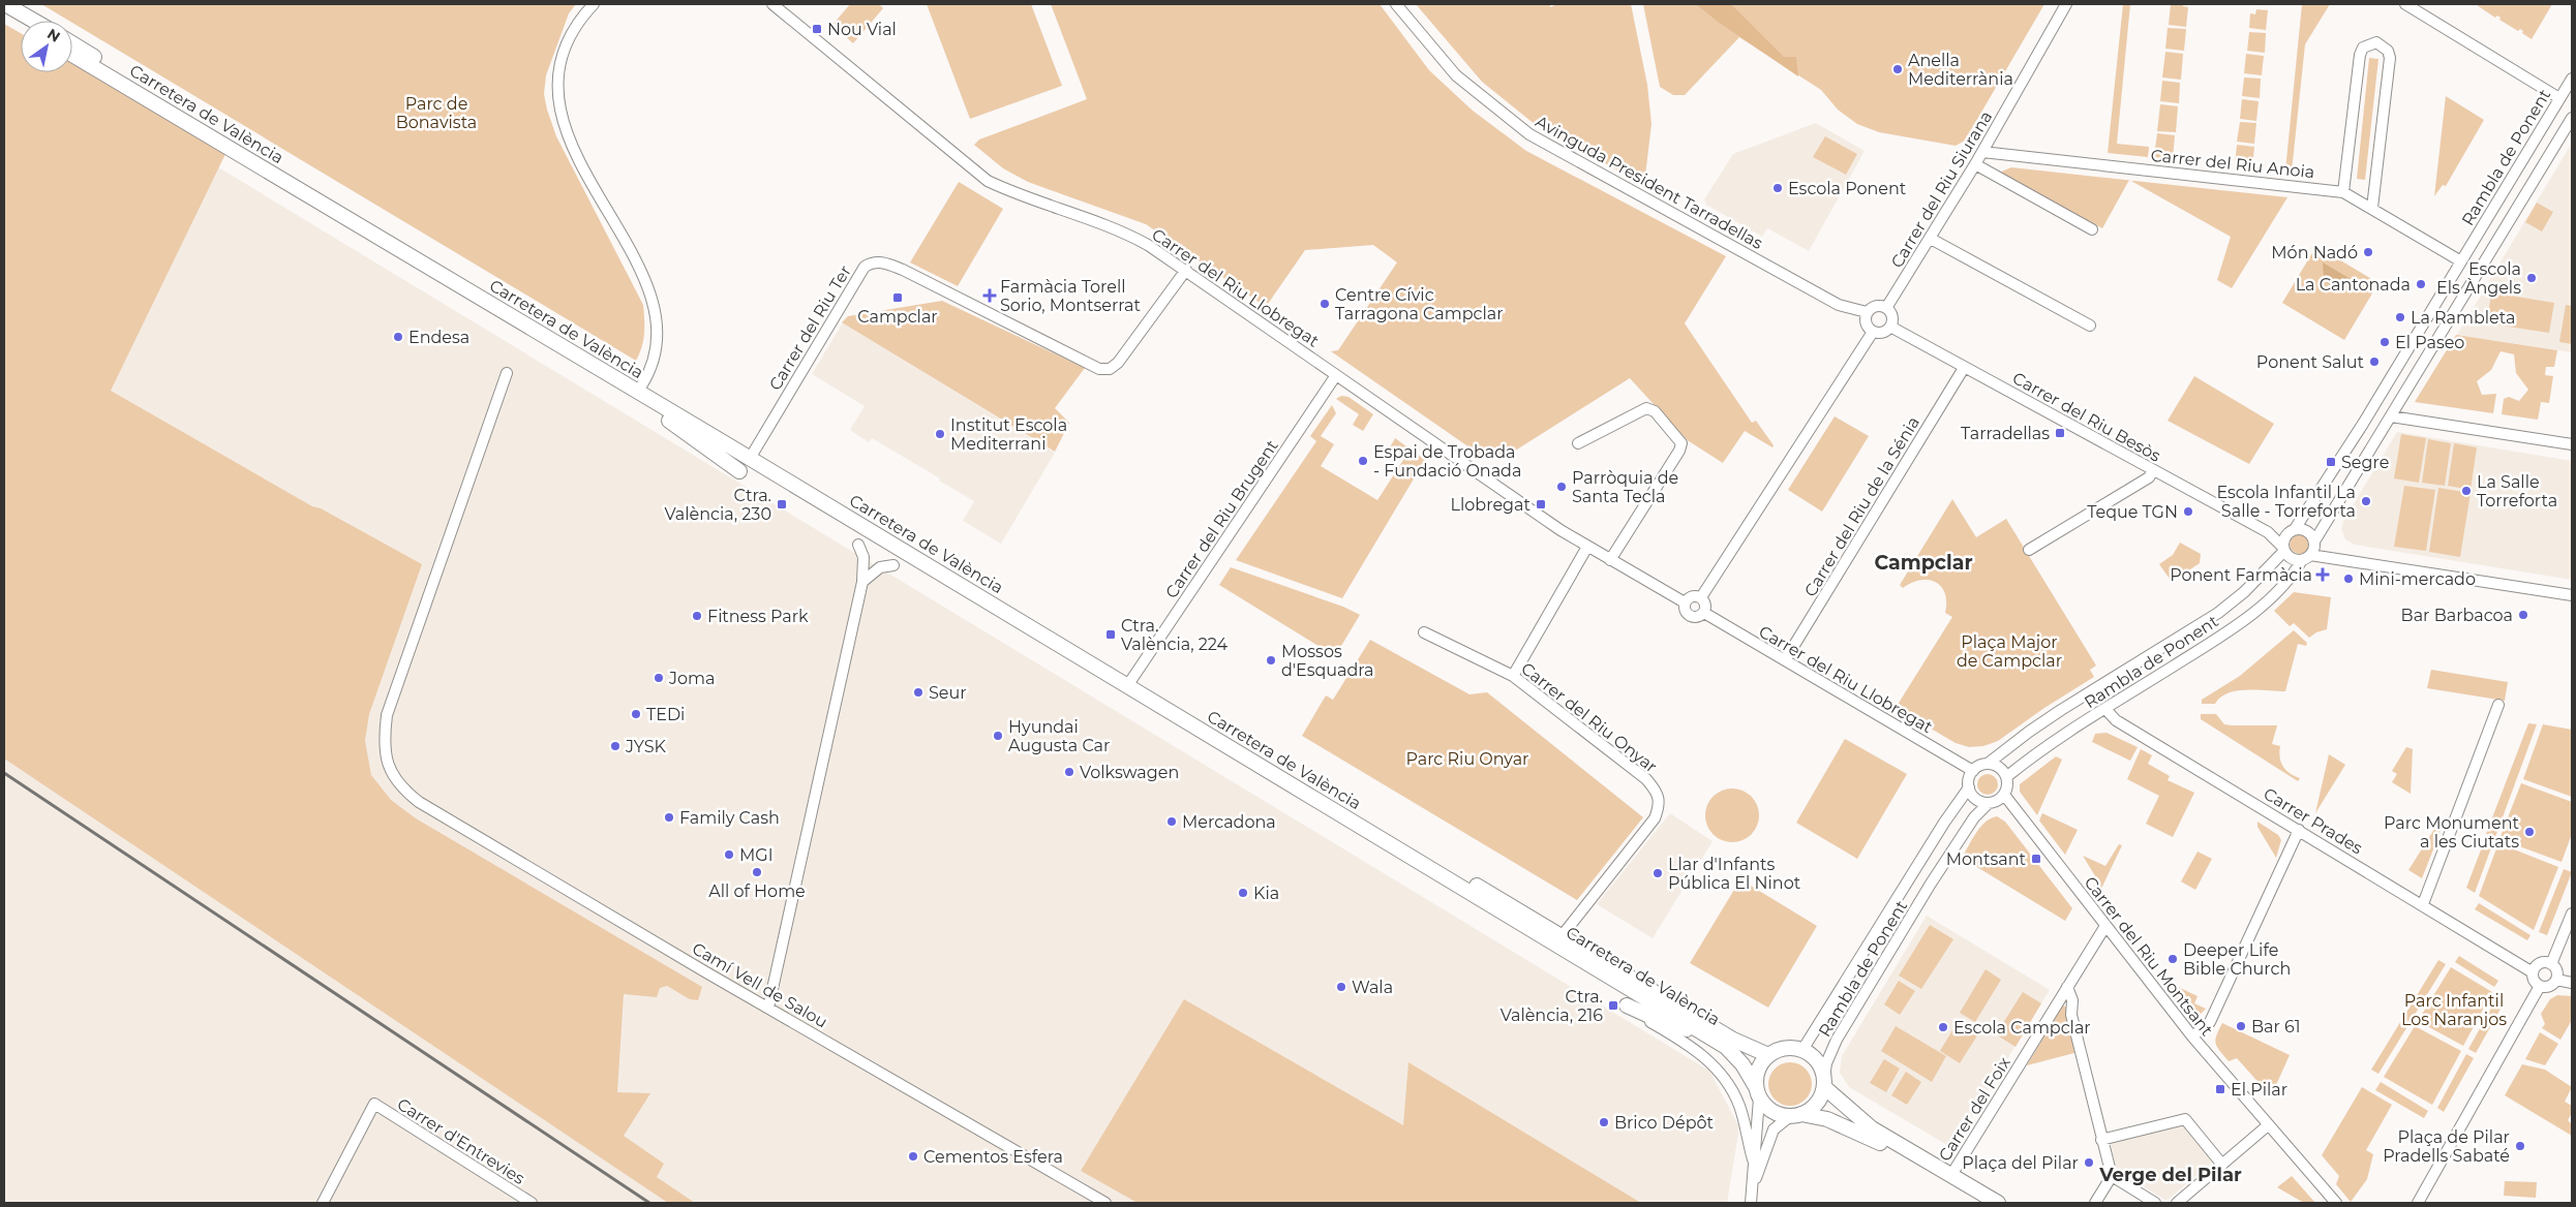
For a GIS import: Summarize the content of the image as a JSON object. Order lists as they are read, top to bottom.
{
  "streets": {
    "main road": ["Carretera de València"],
    "street": [
      "Rambla de Ponent",
      "Carrer del Riu Anoia",
      "Avinguda President Tarradellas",
      "Carrer del Riu Siurana",
      "Carrer del Riu Llobregat",
      "Carrer del Riu Ter",
      "Carrer del Riu Besòs",
      "Carrer del Riu de la Sénia",
      "Carrer del Riu Brugent",
      "Carrer del Riu Onyar",
      "Carrer Prades",
      "Carrer del Riu Montsant",
      "Camí Vell de Salou",
      "Carrer del Foix",
      "Carrer d'Entrevies"
    ]
  },
  "crossings": [
    ["Carretera de València", "Rambla de Ponent"],
    ["Carretera de València", "Carrer del Riu Ter"],
    ["Carretera de València", "Carrer del Riu Brugent"],
    ["Carretera de València", "Carrer del Riu Onyar"],
    ["Rambla de Ponent", "Carrer del Riu Anoia"],
    ["Rambla de Ponent", "Carrer del Riu Llobregat"],
    ["Rambla de Ponent", "Carrer del Riu Besòs"],
    ["Rambla de Ponent", "Carrer Prades"],
    ["Rambla de Ponent", "Carrer del Riu Montsant"],
    ["Carrer del Riu Anoia", "Carrer del Riu Siurana"],
    ["Avinguda President Tarradellas", "Carrer del Riu Siurana"],
    ["Avinguda President Tarradellas", "Carrer del Riu Besòs"],
    ["Carrer del Riu Siurana", "Carrer del Riu Besòs"],
    ["Carrer del Riu Llobregat", "Carrer del Riu Ter"],
    ["Carrer del Riu Llobregat", "Carrer del Riu de la Sénia"],
    ["Carrer del Riu Llobregat", "Carrer del Riu Brugent"],
    ["Carrer del Riu Llobregat", "Carrer del Riu Montsant"],
    ["Carrer del Riu Besòs", "Carrer del Riu de la Sénia"],
    ["Carrer del Riu Montsant", "Carrer del Foix"]
  ],
  "districts": ["Campclar", "Verge del Pilar"],
  "parks": [
    "Parc de Bonavista",
    "Plaça Major de Campclar",
    "Parc Riu Onyar",
    "Parc Infantil Los Naranjos"
  ],
  "places": {
    "transit": [
      "Nou Vial",
      "Campclar",
      "Tarradellas",
      "Segre",
      "Ctra. València, 230",
      "Llobregat",
      "Ctra. València, 224",
      "Montsant",
      "Ctra. València, 216",
      "El Pilar"
    ],
    "other": [
      "Anella Mediterrània",
      "Escola Ponent",
      "Món Nadó",
      "Escola Els Àngels",
      "La Cantonada",
      "Centre Cívic Tarragona Campclar",
      "La Rambleta",
      "Endesa",
      "El Paseo",
      "Ponent Salut",
      "Institut Escola Mediterrani",
      "Espai de Trobada - Fundació Onada",
      "Parròquia de Santa Tecla",
      "La Salle Torreforta",
      "Escola Infantil La Salle - Torreforta",
      "Teque TGN",
      "Mini-mercado",
      "Bar Barbacoa",
      "Fitness Park",
      "Mossos d'Esquadra",
      "Joma",
      "Seur",
      "TEDi",
      "Hyundai Augusta Car",
      "JYSK",
      "Volkswagen",
      "Family Cash",
      "Mercadona",
      "Parc Monument a les Ciutats",
      "MGI",
      "All of Home",
      "Llar d'Infants Pública El Ninot",
      "Kia",
      "Deeper Life Bible Church",
      "Wala",
      "Bar 61",
      "Escola Campclar",
      "Brico Dépôt",
      "Plaça de Pilar Pradells Sabaté",
      "Cementos Esfera",
      "Plaça del Pilar"
    ],
    "health": ["Farmàcia Torell Sorio, Montserrat", "Ponent Farmàcia"]
  },
  "north": "top right"
}
